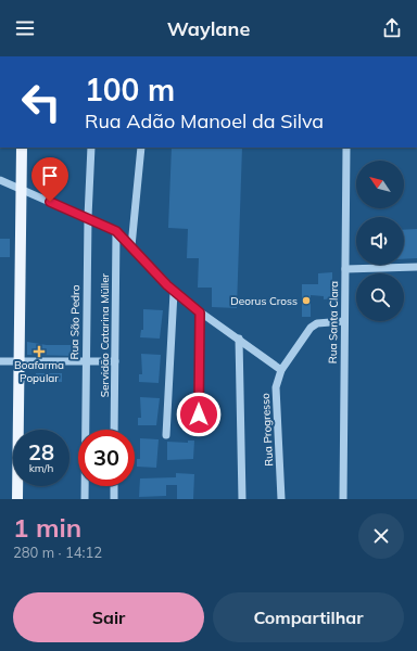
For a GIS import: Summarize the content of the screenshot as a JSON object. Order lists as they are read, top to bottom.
{
  "streets": {
    "street": [
      "Rua São Pedro",
      "Rua Santa Clara",
      "Servidão Catarina Müller",
      "Rua Progresso"
    ]
  },
  "crossings": [
    ["Rua Santa Clara", "Rua Progresso"]
  ],
  "places": {
    "other": ["Deorus Cross"],
    "health": ["Boafarma Popular"]
  },
  "north": "top left",
  "page": {
    "header": "Waylane",
    "turn": ["100 m", "Rua Adão Manoel da Silva"],
    "speed": "28 km/h",
    "limit": "30",
    "heading": ["1 min", "280 m · 14:12"],
    "buttons": ["Sair", "Compartilhar"]
  }
}
